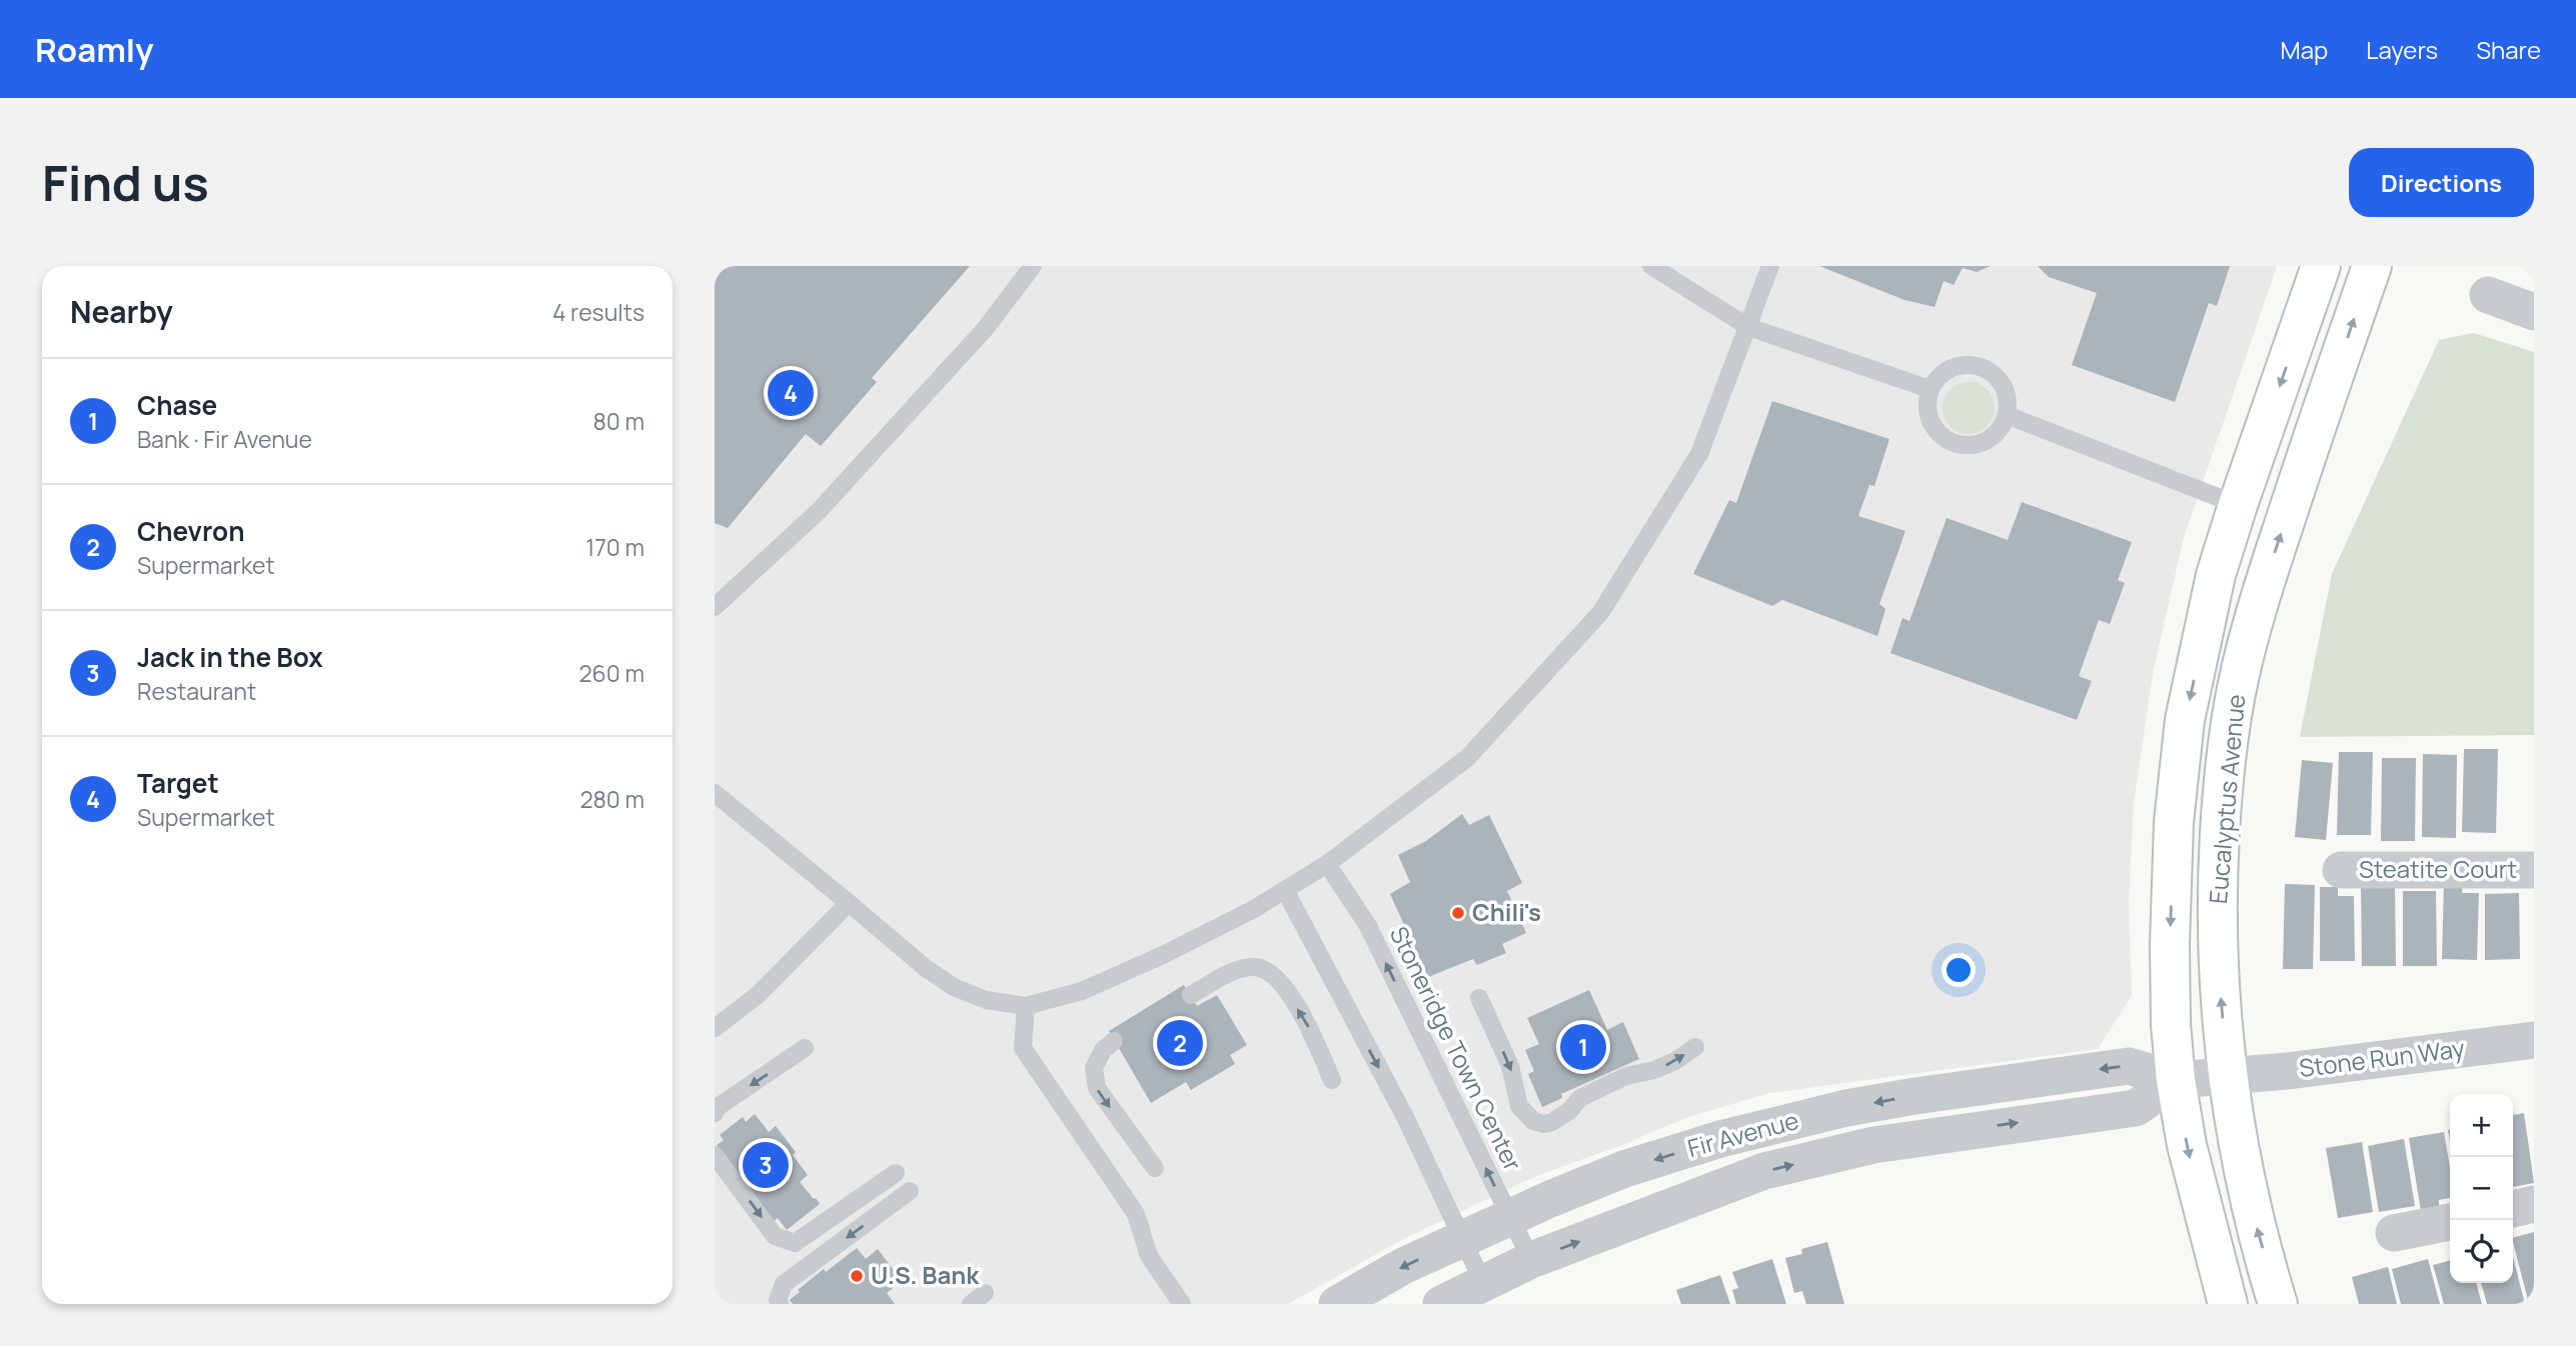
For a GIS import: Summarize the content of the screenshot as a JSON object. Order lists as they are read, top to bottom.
{
  "streets": {
    "main road": ["Eucalyptus Avenue"],
    "street": ["Steatite Court", "Stone Run Way", "Fir Avenue"],
    "lane": ["Stoneridge Town Center"]
  },
  "crossings": [
    ["Eucalyptus Avenue", "Stone Run Way"],
    ["Eucalyptus Avenue", "Fir Avenue"],
    ["Stoneridge Town Center", "Fir Avenue"],
    ["Stone Run Way", "Fir Avenue"]
  ],
  "places": ["Chili's", "U.S. Bank"],
  "page": {
    "header": "Roamly",
    "nav": ["Map", "Layers", "Share"],
    "buttons": "Directions",
    "title": "Find us",
    "heading": ["Nearby", "4 results"],
    "list": [
      {
        "mark": "1",
        "name": "Chase",
        "note": "Bank · Fir Avenue",
        "value": "80 m"
      },
      {
        "mark": "2",
        "name": "Chevron",
        "note": "Supermarket",
        "value": "170 m"
      },
      {
        "mark": "3",
        "name": "Jack in the Box",
        "note": "Restaurant",
        "value": "260 m"
      },
      {
        "mark": "4",
        "name": "Target",
        "note": "Supermarket",
        "value": "280 m"
      }
    ],
    "pins": [
      "4",
      "2",
      "1",
      "3"
    ],
    "map_buttons": ["+", "−"]
  }
}
